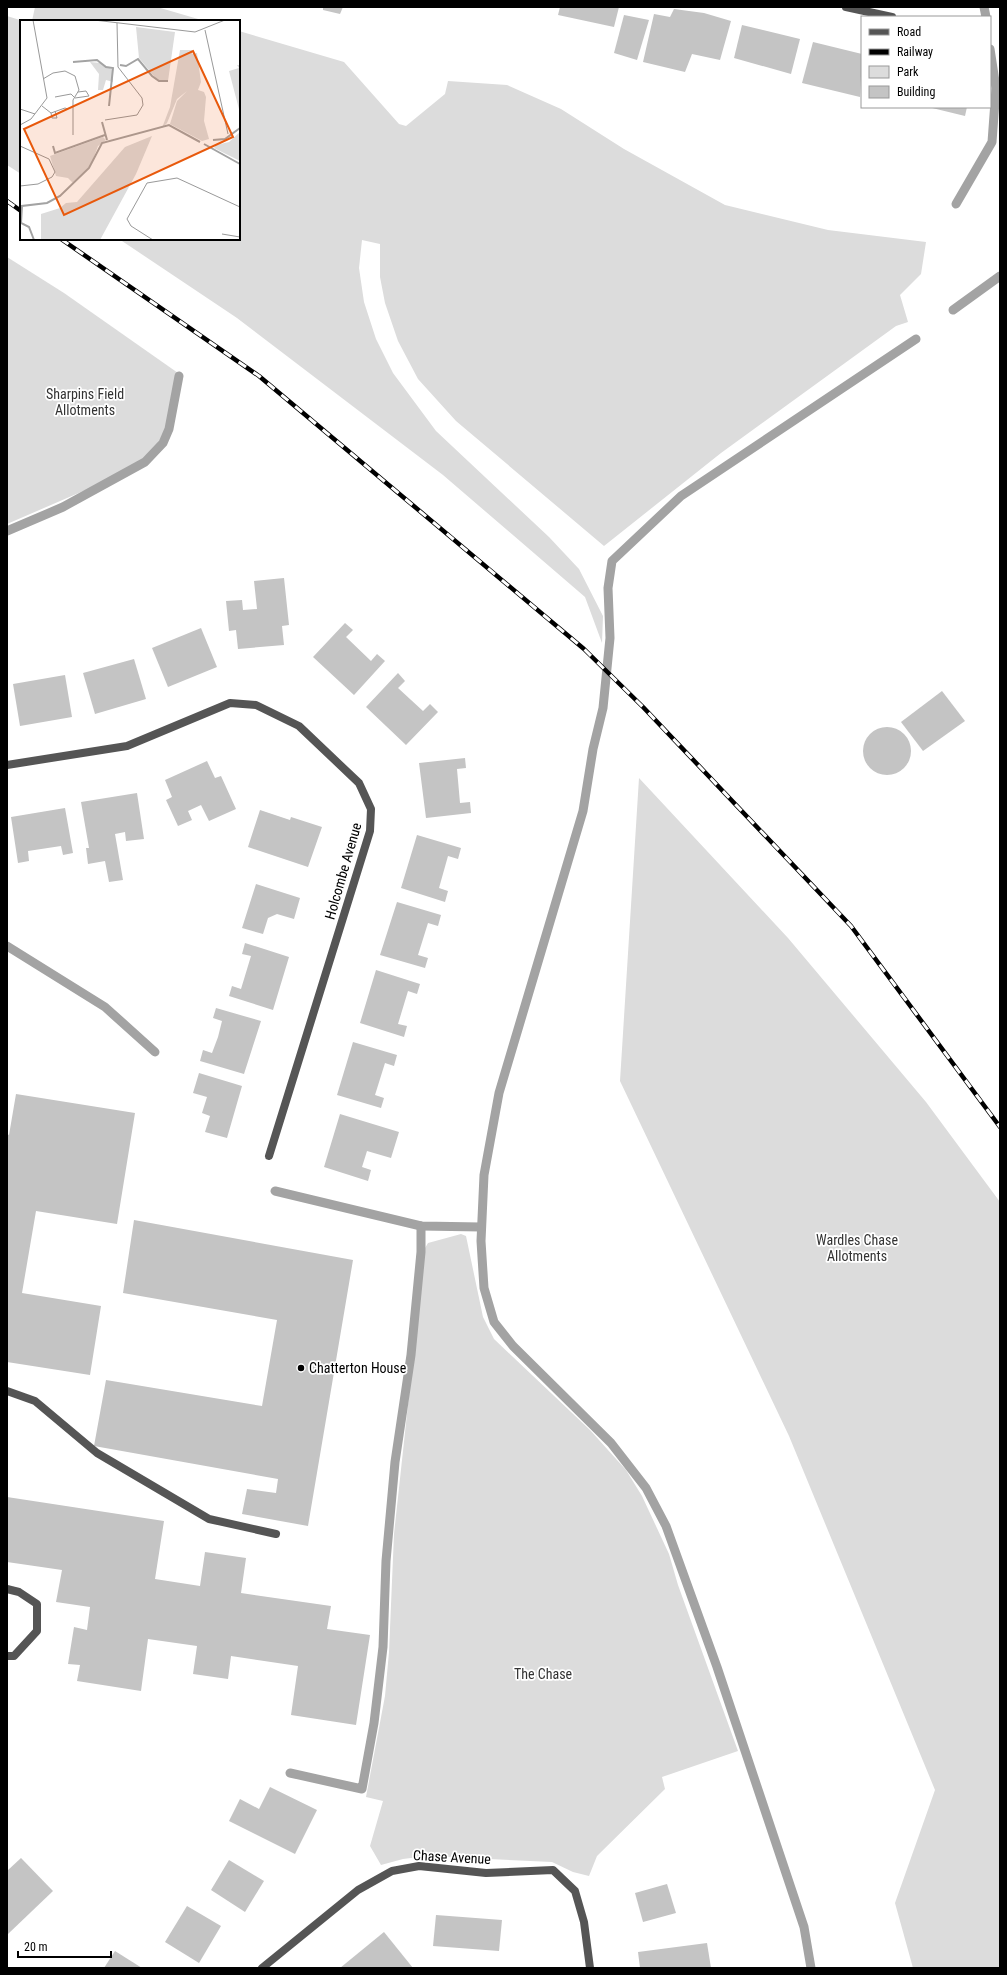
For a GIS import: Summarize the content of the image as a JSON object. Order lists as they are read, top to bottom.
{
  "streets": {
    "street": ["Holcombe Avenue", "Chase Avenue"]
  },
  "parks": ["Sharpins Field Allotments", "Wardles Chase Allotments", "The Chase"],
  "places": ["Chatterton House"],
  "legend": [
    "Road",
    "Railway",
    "Park",
    "Building"
  ],
  "scale_bar": "20 m"
}
